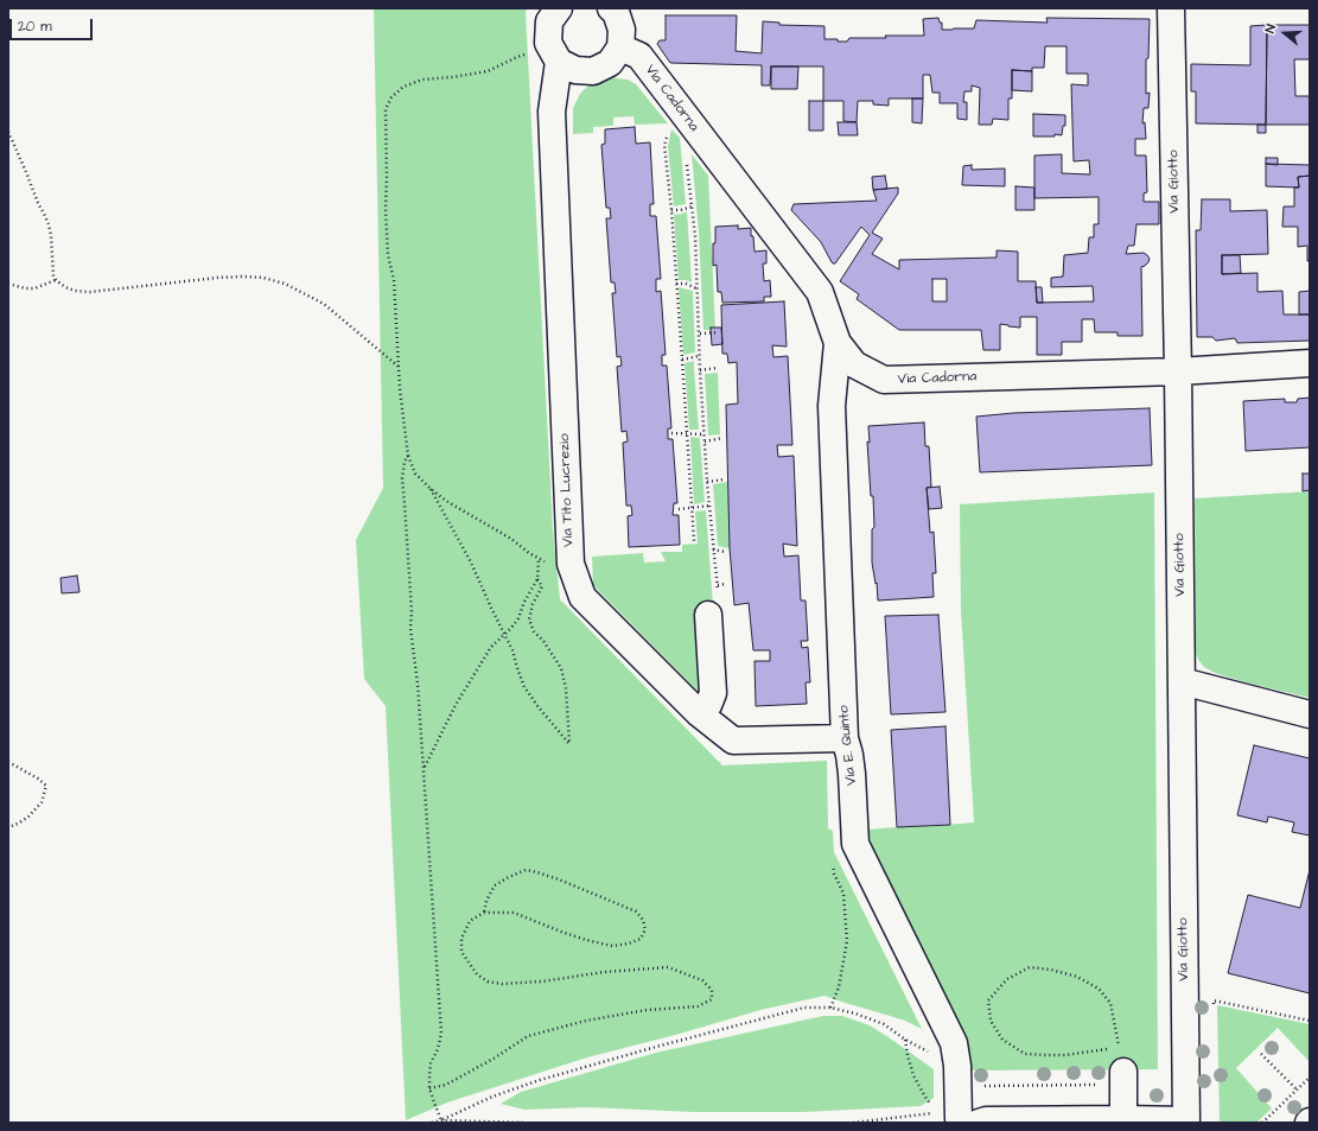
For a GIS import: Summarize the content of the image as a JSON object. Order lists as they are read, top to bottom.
{
  "streets": {
    "street": [
      "Via Cadorna",
      "Via Giotto",
      "Via Tito Lucrezio",
      "Via E. Quinto"
    ]
  },
  "crossings": [
    ["Via Cadorna", "Via Giotto"],
    ["Via Cadorna", "Via E. Quinto"],
    ["Via Tito Lucrezio", "Via E. Quinto"]
  ],
  "scale_bar": "20 m",
  "north": "left"
}
